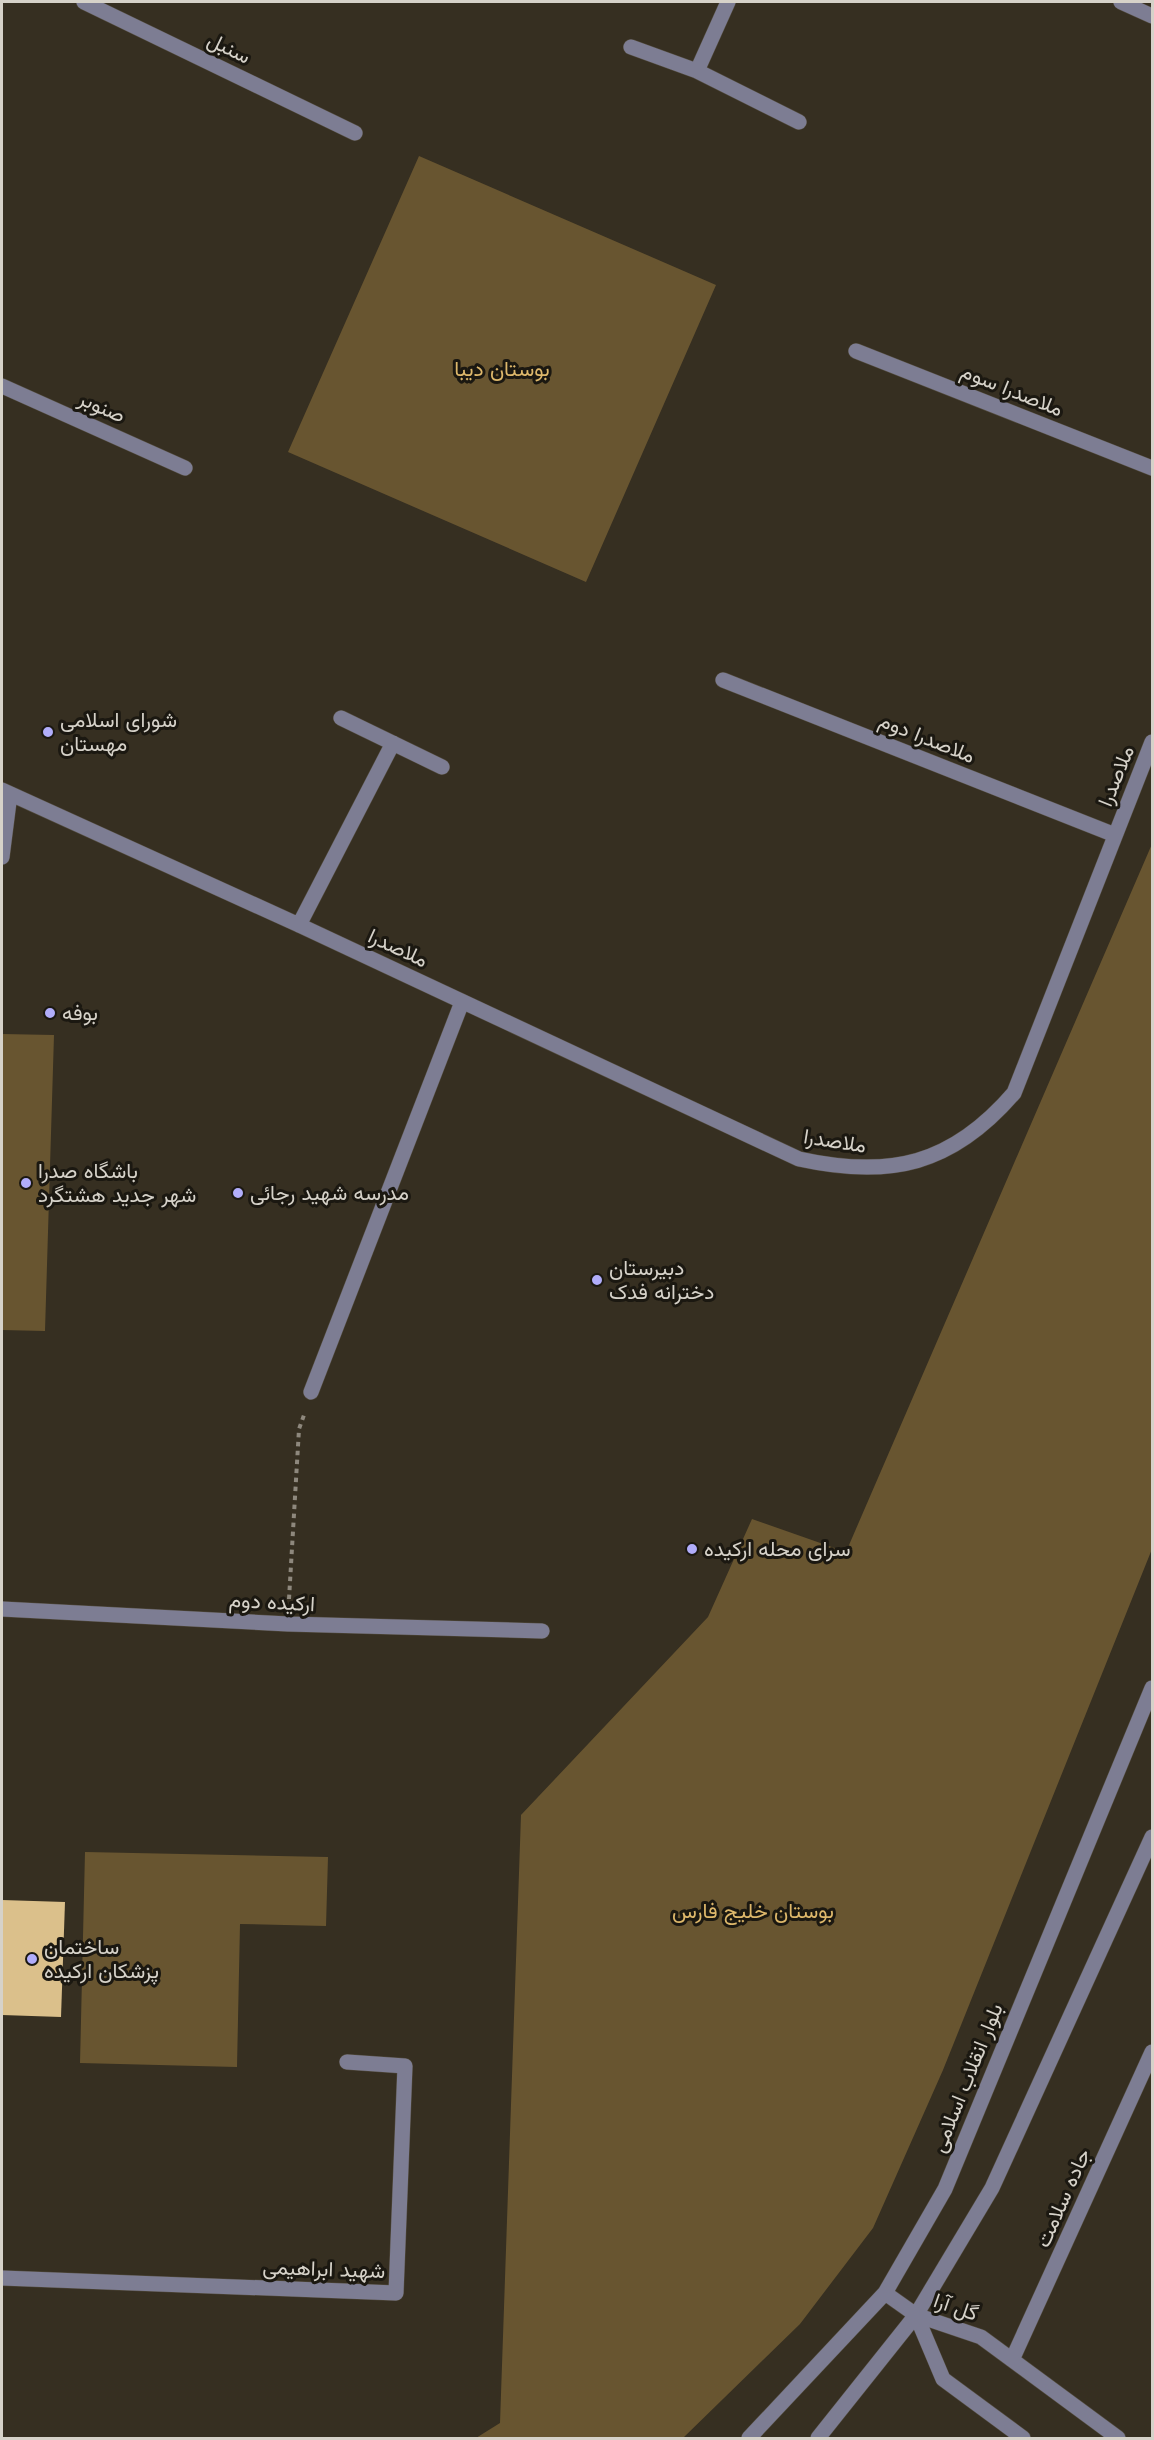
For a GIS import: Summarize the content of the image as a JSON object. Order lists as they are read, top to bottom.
{
  "streets": {
    "street": [
      "سنبل",
      "ملاصدرا سوم",
      "صنوبر",
      "ملاصدرا دوم",
      "ملاصدرا",
      "ارکیده دوم",
      "بلوار انقلاب اسلامی",
      "جاده سلامت",
      "شهید ابراهیمی",
      "گل آرا"
    ]
  },
  "crossings": [
    ["ملاصدرا دوم", "ملاصدرا"],
    ["جاده سلامت", "گل آرا"]
  ],
  "parks": ["بوستان دیبا", "بوستان خلیج فارس"],
  "places": [
    "شورای اسلامی مهستان",
    "بوفه",
    "باشگاه صدرا شهر جدید هشتگرد",
    "مدرسه شهید رجائی",
    "دبیرستان دخترانه فدک",
    "سرای محله ارکیده",
    "ساختمان پزشکان ارکیده"
  ]
}
